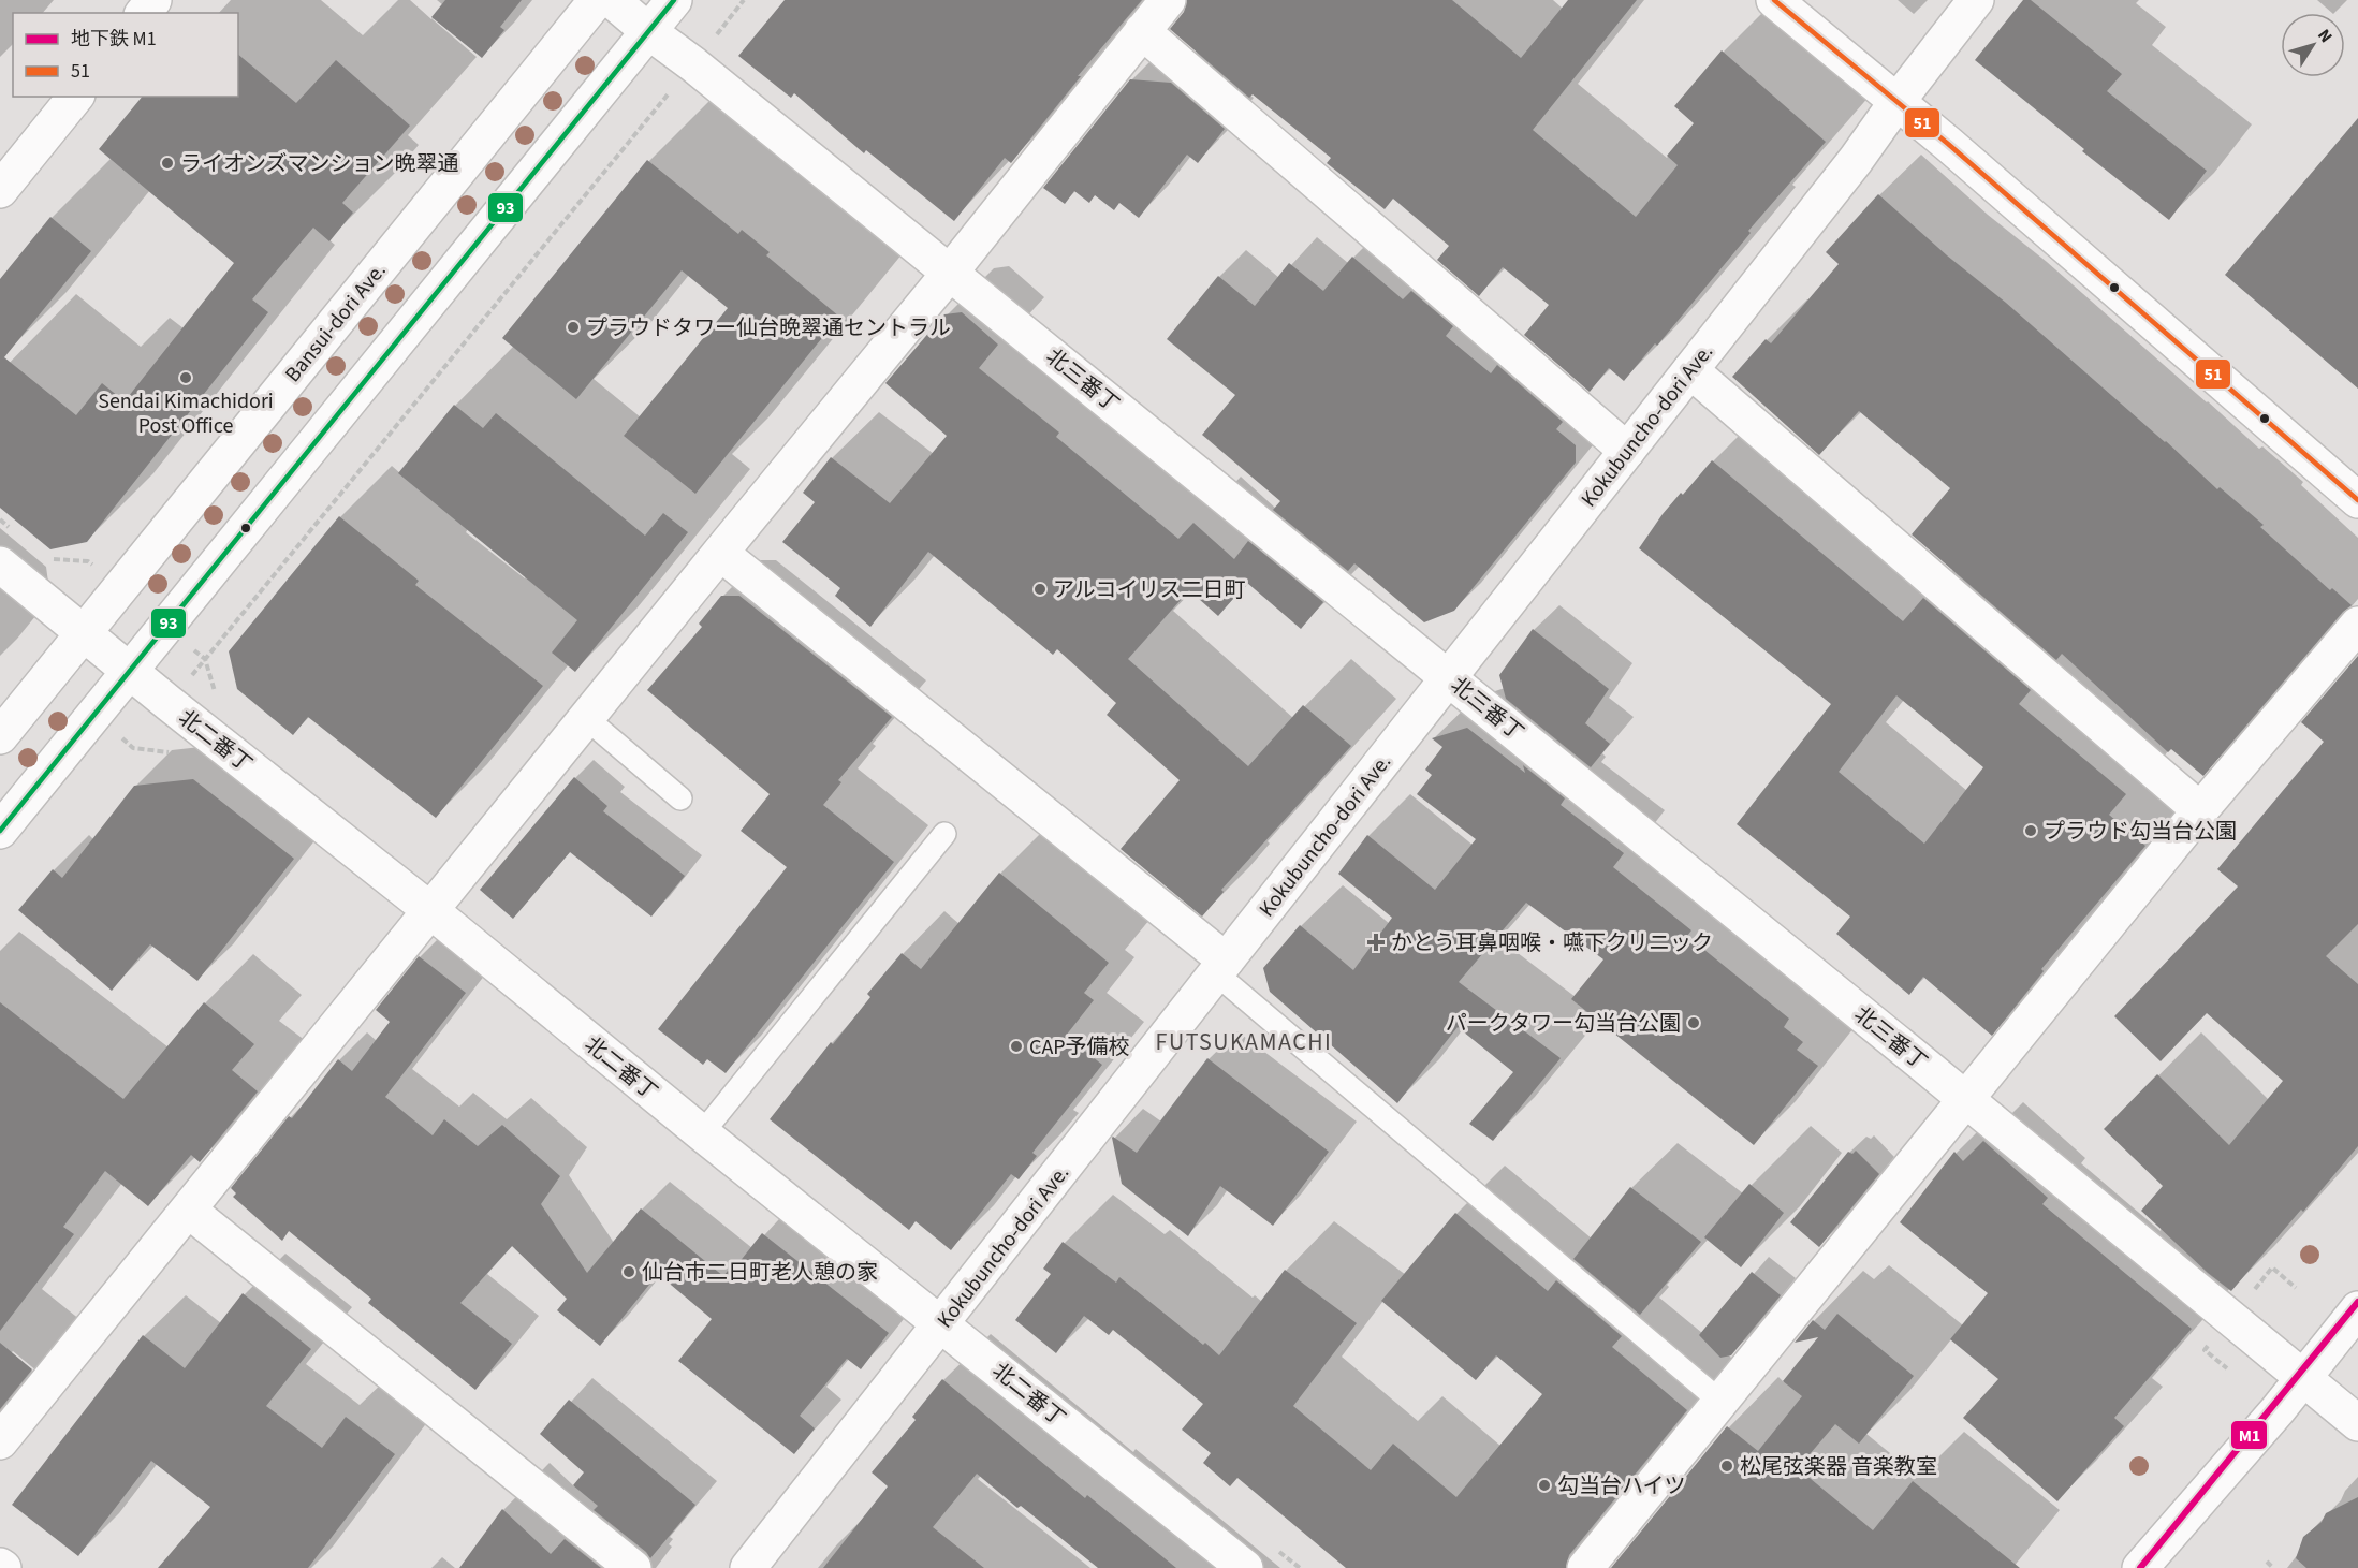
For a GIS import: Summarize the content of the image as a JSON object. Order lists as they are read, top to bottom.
{
  "streets": {
    "street": [
      "Bansui-dori Ave.",
      "北三番丁",
      "Kokubuncho-dori Ave.",
      "北二番丁"
    ]
  },
  "crossings": [
    ["Bansui-dori Ave.", "北二番丁"],
    ["北三番丁", "Kokubuncho-dori Ave."],
    ["Kokubuncho-dori Ave.", "北二番丁"]
  ],
  "districts": ["FUTSUKAMACHI"],
  "places": {
    "other": [
      "ライオンズマンション晩翠通",
      "プラウドタワー仙台晩翠通セントラル",
      "Sendai Kimachidori Post Office",
      "アルコイリス二日町",
      "プラウド勾当台公園",
      "パークタワー勾当台公園",
      "CAP予備校",
      "仙台市二日町老人憩の家",
      "松尾弦楽器 音楽教室",
      "勾当台ハイツ"
    ],
    "health": ["かとう耳鼻咽喉・嚥下クリニック"]
  },
  "lines": ["transit line 51", "transit line 93", "metro line M1"],
  "legend": ["地下鉄 M1", "51"],
  "north": "top right"
}
